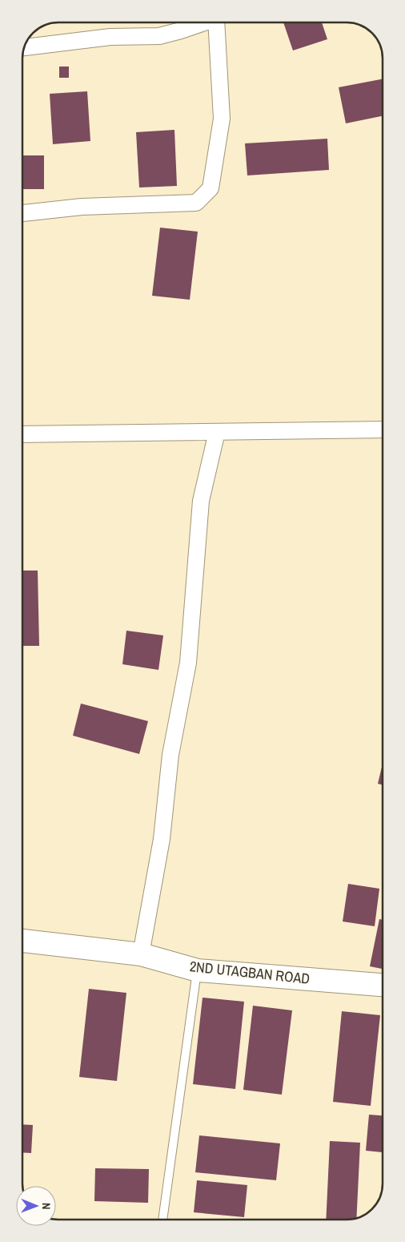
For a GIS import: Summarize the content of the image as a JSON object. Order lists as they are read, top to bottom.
{
  "streets": {
    "street": ["2ND UTAGBAN ROAD"]
  },
  "north": "right"
}
